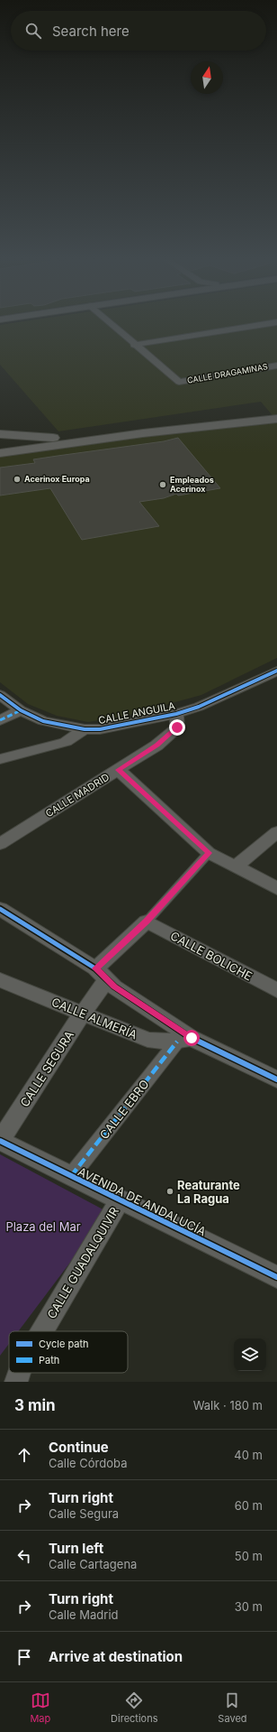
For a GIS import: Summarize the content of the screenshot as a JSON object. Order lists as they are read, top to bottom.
{
  "streets": {
    "street": [
      "CALLE DRAGAMINAS",
      "CALLE ANGUILA",
      "CALLE MADRID",
      "CALLE BOLICHE",
      "CALLE ALMERÍA",
      "CALLE SEGURA",
      "CALLE EBRO",
      "AVENIDA DE ANDALUCÍA",
      "CALLE GUADALQUIVIR"
    ]
  },
  "crossings": [
    ["CALLE ANGUILA", "CALLE MADRID"],
    ["CALLE BOLICHE", "CALLE SEGURA"],
    ["CALLE ALMERÍA", "CALLE SEGURA"],
    ["CALLE ALMERÍA", "CALLE EBRO"],
    ["CALLE SEGURA", "AVENIDA DE ANDALUCÍA"],
    ["CALLE EBRO", "AVENIDA DE ANDALUCÍA"],
    ["AVENIDA DE ANDALUCÍA", "CALLE GUADALQUIVIR"]
  ],
  "parks": ["Plaza del Mar"],
  "places": ["Acerinox Europa", "Empleados Acerinox", "Reaturante La Ragua"],
  "legend": ["Cycle path", "Path"],
  "north": "top",
  "page": {
    "search": "Search here",
    "heading": ["3 min", "Walk · 180 m"],
    "list": [
      ["Continue", "Calle Córdoba", "40 m"],
      ["Turn right", "Calle Segura", "60 m"],
      ["Turn left", "Calle Cartagena", "50 m"],
      ["Turn right", "Calle Madrid", "30 m"],
      "Arrive at destination"
    ],
    "nav": ["Map", "Directions", "Saved"]
  }
}
